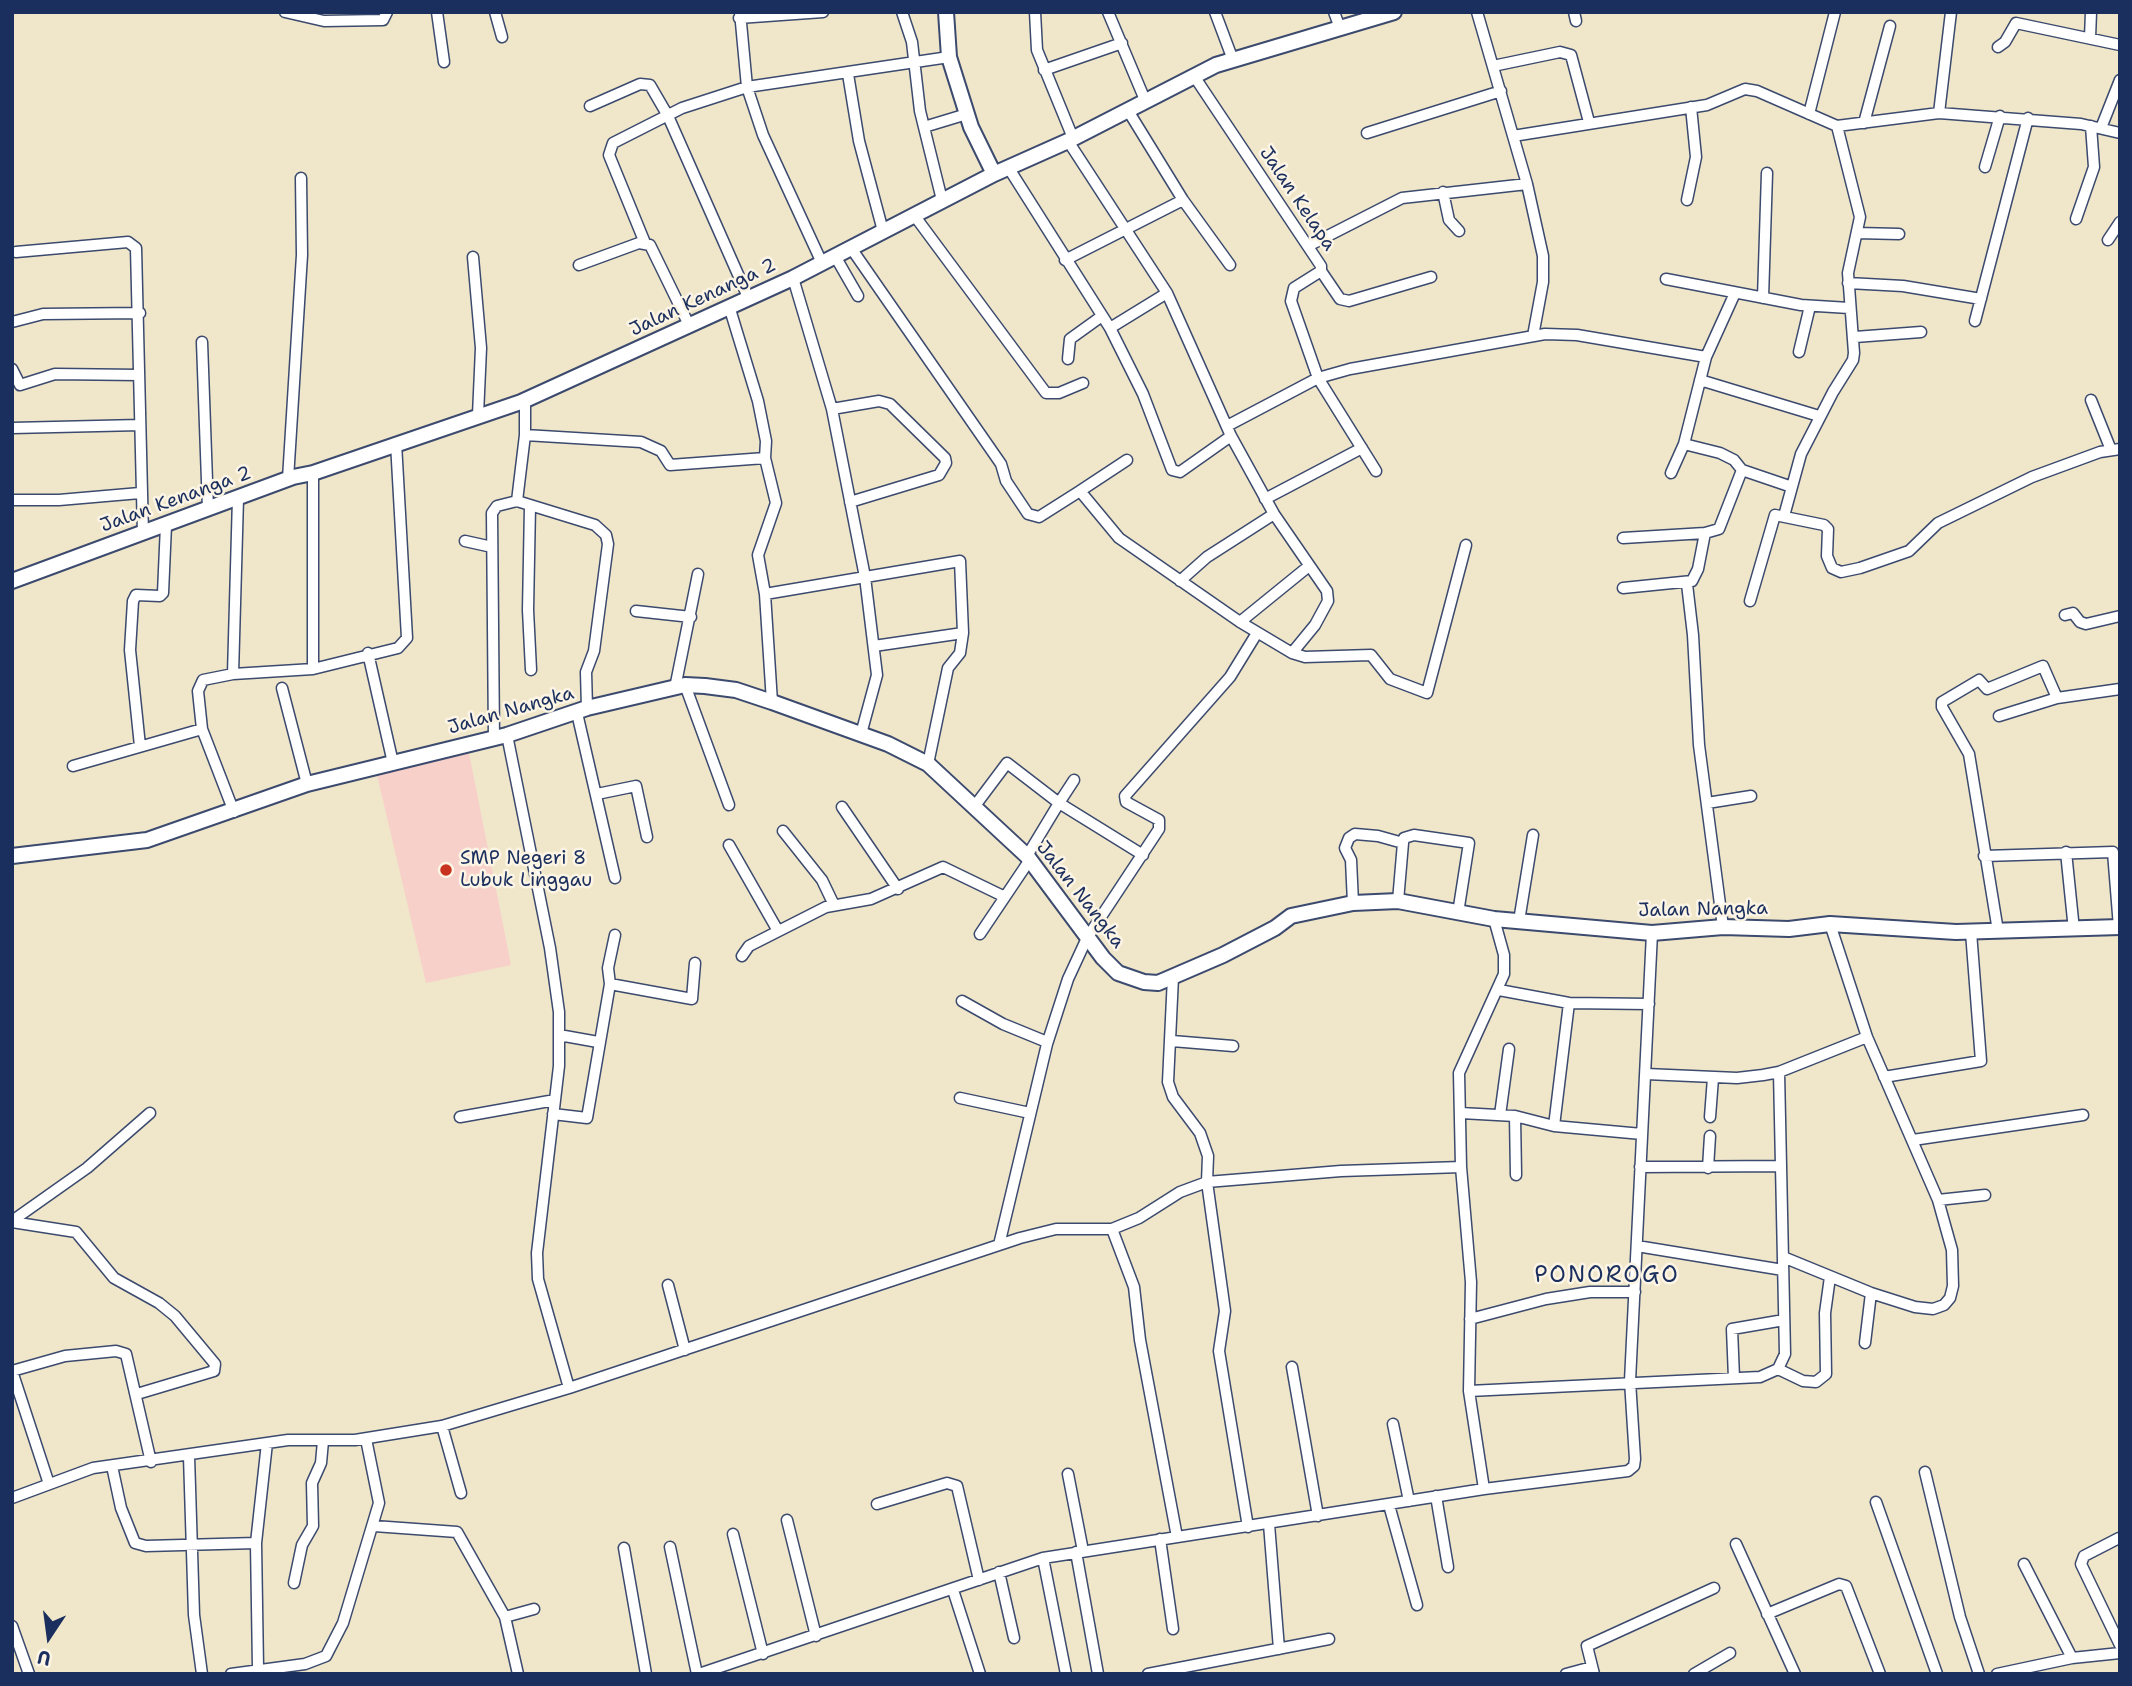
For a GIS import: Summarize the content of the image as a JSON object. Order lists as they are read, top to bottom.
{
  "streets": {
    "street": ["Jalan Kelapa", "Jalan Kenanga 2", "Jalan Nangka"]
  },
  "crossings": [
    ["Jalan Kelapa", "Jalan Kenanga 2"]
  ],
  "districts": ["PONOROGO"],
  "places": ["SMP Negeri 8 Lubuk Linggau"],
  "north": "bottom"
}
